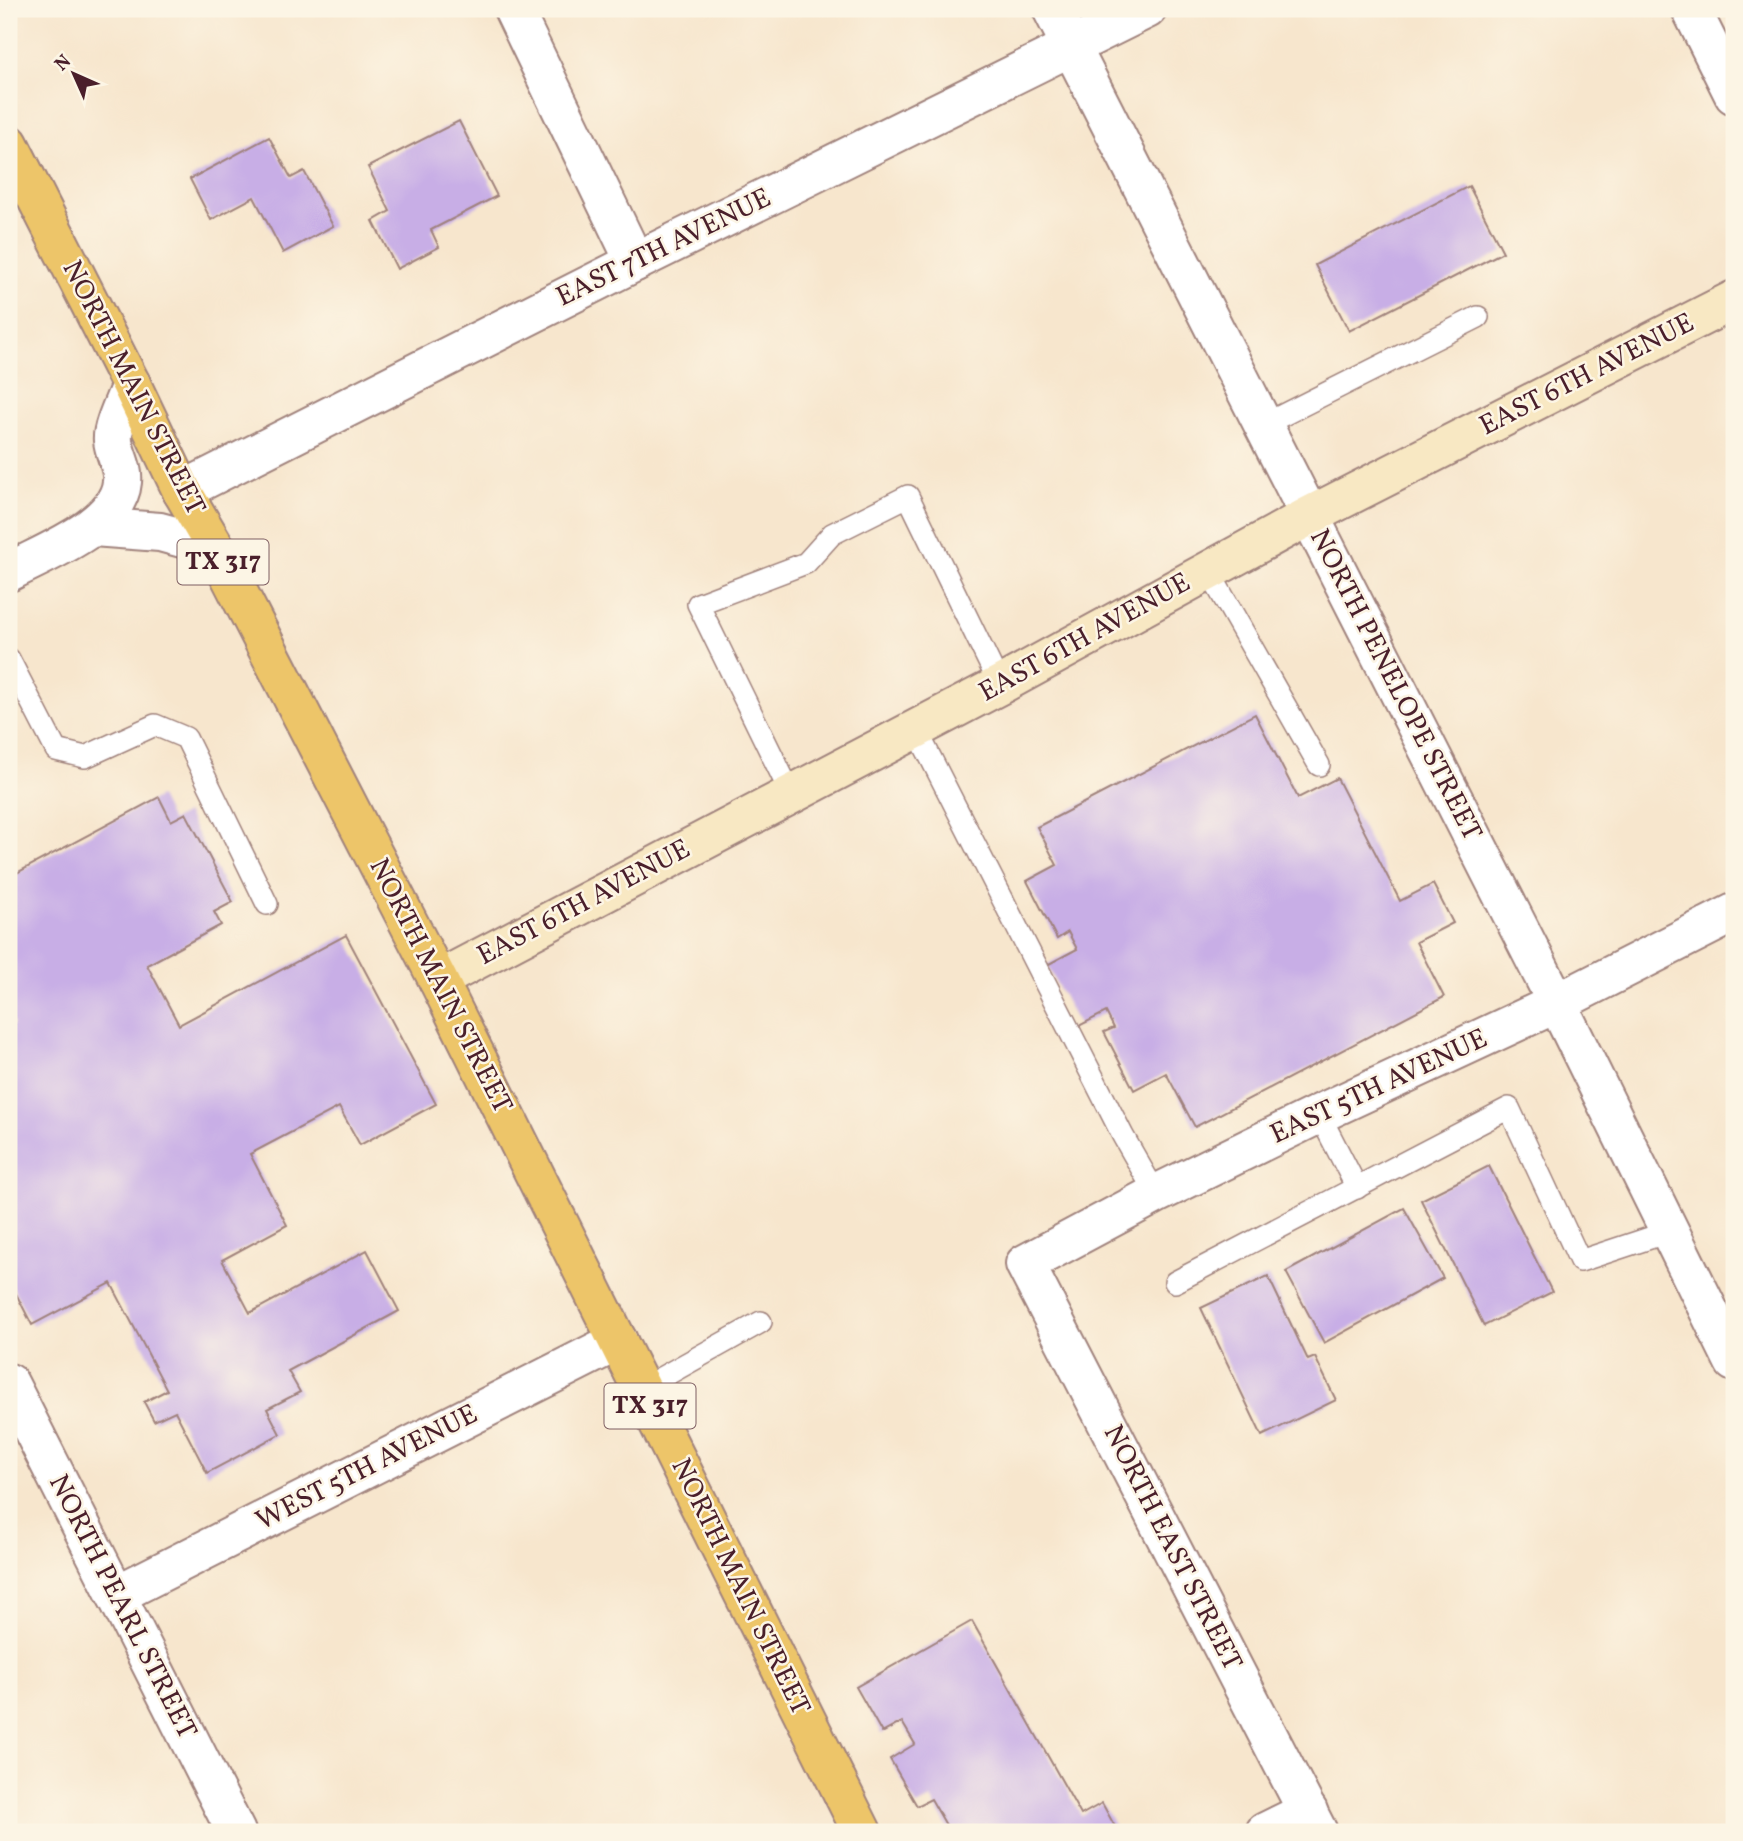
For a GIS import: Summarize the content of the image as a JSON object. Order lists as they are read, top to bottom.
{
  "streets": {
    "main road": ["EAST 6TH AVENUE", "NORTH MAIN STREET", "TX 317"],
    "street": [
      "EAST 7TH AVENUE",
      "NORTH PENELOPE STREET",
      "EAST 5TH AVENUE",
      "WEST 5TH AVENUE",
      "NORTH EAST STREET",
      "NORTH PEARL STREET"
    ]
  },
  "crossings": [
    ["EAST 7TH AVENUE", "NORTH MAIN STREET"],
    ["EAST 7TH AVENUE", "NORTH PENELOPE STREET"],
    ["EAST 6TH AVENUE", "NORTH MAIN STREET"],
    ["EAST 6TH AVENUE", "NORTH PENELOPE STREET"],
    ["NORTH MAIN STREET", "WEST 5TH AVENUE"],
    ["NORTH PENELOPE STREET", "EAST 5TH AVENUE"],
    ["EAST 5TH AVENUE", "NORTH EAST STREET"],
    ["WEST 5TH AVENUE", "NORTH PEARL STREET"]
  ],
  "north": "top left"
}
